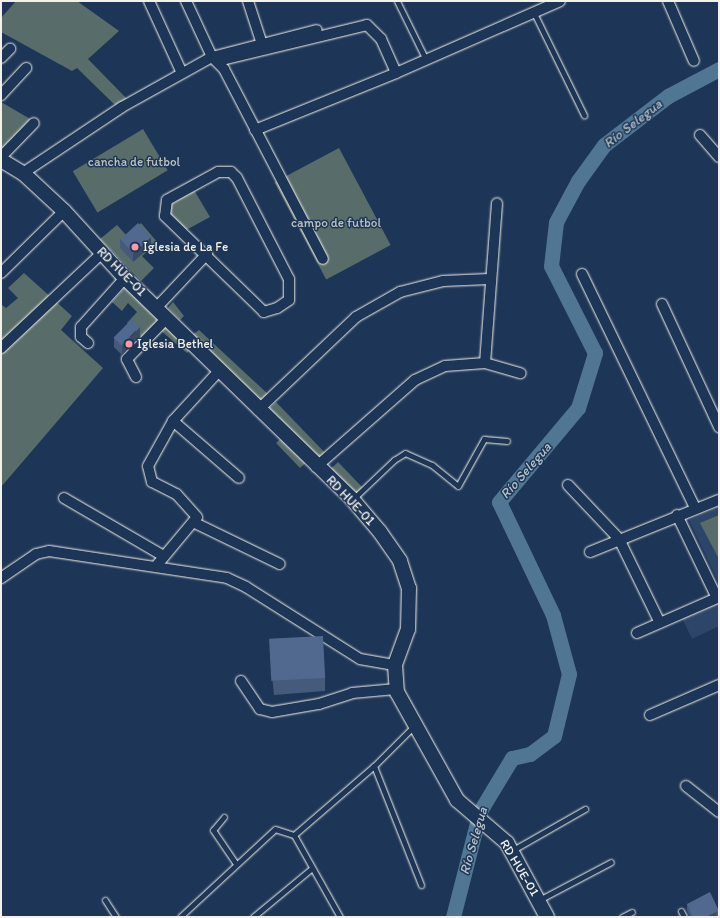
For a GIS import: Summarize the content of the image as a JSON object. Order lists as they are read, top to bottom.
{
  "streets": {
    "street": ["RD HUE-01"]
  },
  "water": ["Río Selegua"],
  "parks": ["cancha de futbol", "campo de futbol"],
  "places": ["Iglesia de La Fe", "Iglesia Bethel"]
}
